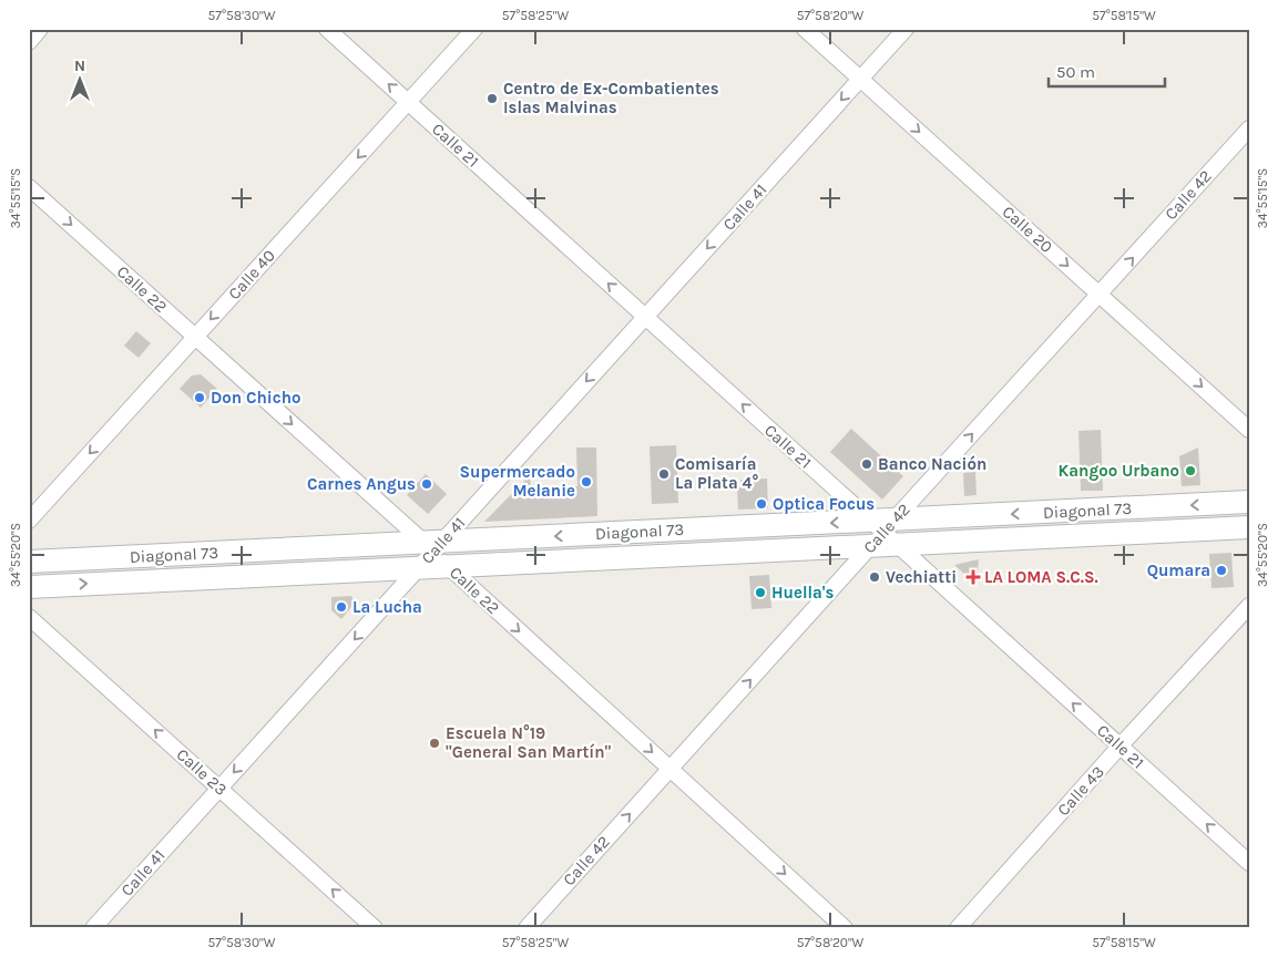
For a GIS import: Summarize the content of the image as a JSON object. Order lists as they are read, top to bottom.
{
  "streets": {
    "main road": ["Diagonal 73"],
    "street": [
      "Calle 21",
      "Calle 42",
      "Calle 41",
      "Calle 20",
      "Calle 40",
      "Calle 22",
      "Calle 23",
      "Calle 43"
    ]
  },
  "crossings": [
    ["Calle 21", "Calle 42"],
    ["Calle 21", "Calle 41"],
    ["Calle 21", "Calle 40"],
    ["Calle 21", "Diagonal 73"],
    ["Calle 21", "Calle 43"],
    ["Calle 42", "Calle 20"],
    ["Calle 42", "Calle 22"],
    ["Calle 42", "Diagonal 73"],
    ["Calle 41", "Calle 20"],
    ["Calle 41", "Calle 22"],
    ["Calle 41", "Diagonal 73"],
    ["Calle 41", "Calle 23"],
    ["Calle 40", "Calle 22"],
    ["Calle 22", "Diagonal 73"]
  ],
  "one_way": [
    "Calle 21",
    "Calle 42",
    "Calle 41",
    "Calle 20",
    "Calle 40",
    "Calle 22",
    "Calle 23"
  ],
  "places": {
    "other": [
      "Centro de Ex-Combatientes Islas Malvinas",
      "Don Chicho",
      "Banco Nación",
      "Kangoo Urbano",
      "Comisaría La Plata 4°",
      "Supermercado Melanie",
      "Carnes Angus",
      "Optica Focus",
      "Qumara",
      "Vechiatti",
      "Huella's",
      "La Lucha",
      "Escuela N°19 \"General San Martín\""
    ],
    "health": ["LA LOMA S.C.S."]
  },
  "scale_bar": "50 m",
  "north": "top",
  "coordinates": [
    "57°58'30\"W",
    "57°58'25\"W",
    "57°58'20\"W",
    "57°58'15\"W",
    "34°55'15\"S",
    "34°55'20\"S"
  ]
}
